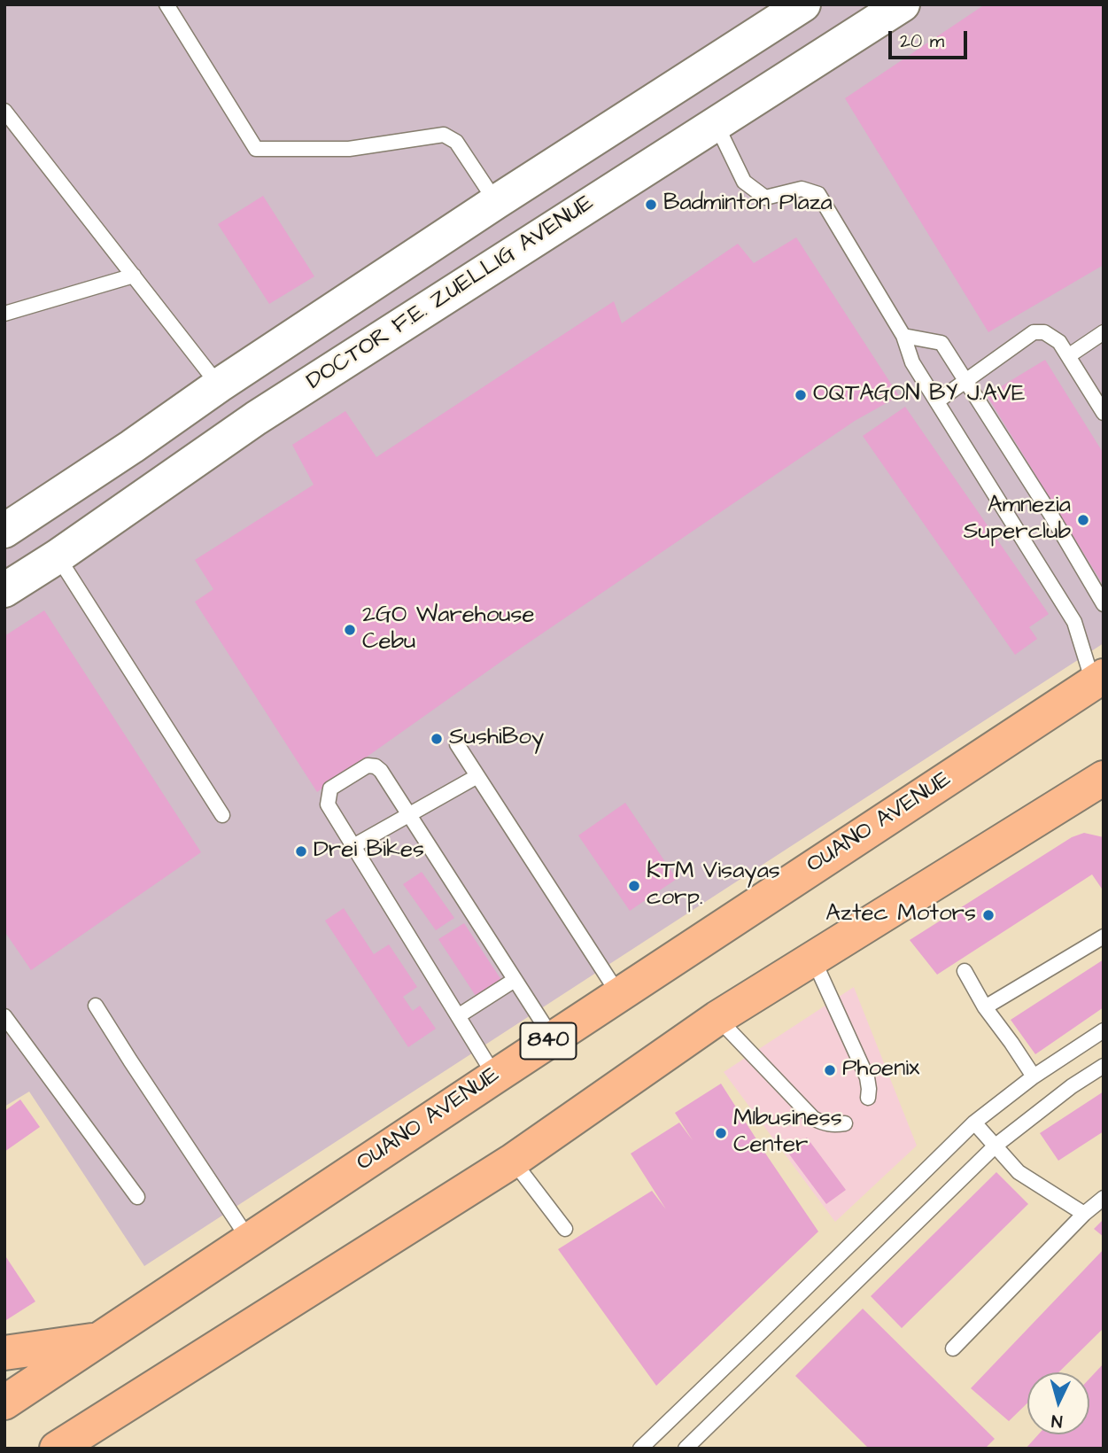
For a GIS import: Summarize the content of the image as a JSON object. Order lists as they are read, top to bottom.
{
  "streets": {
    "highway": ["OUANO AVENUE", "840"],
    "street": ["DOCTOR F.E. ZUELLIG AVENUE"]
  },
  "places": [
    "Badminton Plaza",
    "OQTAGON BY J.AVE",
    "Amnezia Superclub",
    "2GO Warehouse Cebu",
    "SushiBoy",
    "Drei Bikes",
    "KTM Visayas corp.",
    "Aztec Motors",
    "Phoenix",
    "M1business Center"
  ],
  "scale_bar": "20 m",
  "north": "bottom"
}
